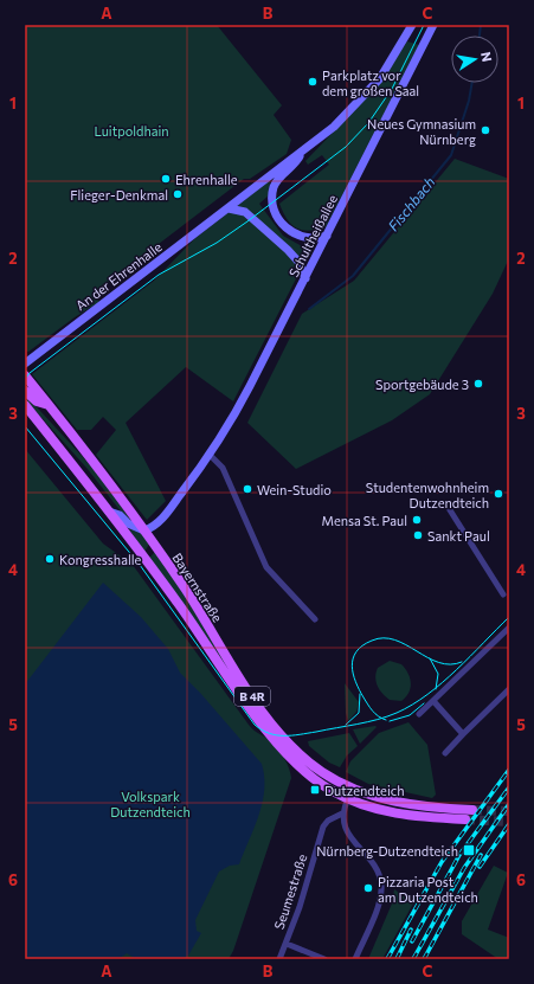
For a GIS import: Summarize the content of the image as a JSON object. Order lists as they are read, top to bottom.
{
  "streets": {
    "main road": [
      "Schultheißallee",
      "An der Ehrenhalle",
      "Bayernstraße",
      "B 4R"
    ],
    "street": ["Seumestraße"]
  },
  "crossings": [
    ["Schultheißallee", "Bayernstraße"],
    ["Bayernstraße", "B 4R"]
  ],
  "water": ["Fischbach"],
  "parks": ["Luitpoldhain", "Volkspark Dutzendteich"],
  "places": {
    "other": [
      "Parkplatz vor dem großen Saal",
      "Neues Gymnasium Nürnberg",
      "Ehrenhalle",
      "Flieger-Denkmal",
      "Sportgebäude 3",
      "Wein-Studio",
      "Studentenwohnheim Dutzendteich",
      "Mensa St. Paul",
      "Sankt Paul",
      "Kongresshalle",
      "Pizzaria Post am Dutzendteich"
    ],
    "transit": ["Dutzendteich", "Nürnberg-Dutzendteich"]
  },
  "north": "right",
  "grid": {
    "columns": ["A", "B", "C"],
    "rows": [
      "1",
      "2",
      "3",
      "4",
      "5",
      "6"
    ]
  }
}
